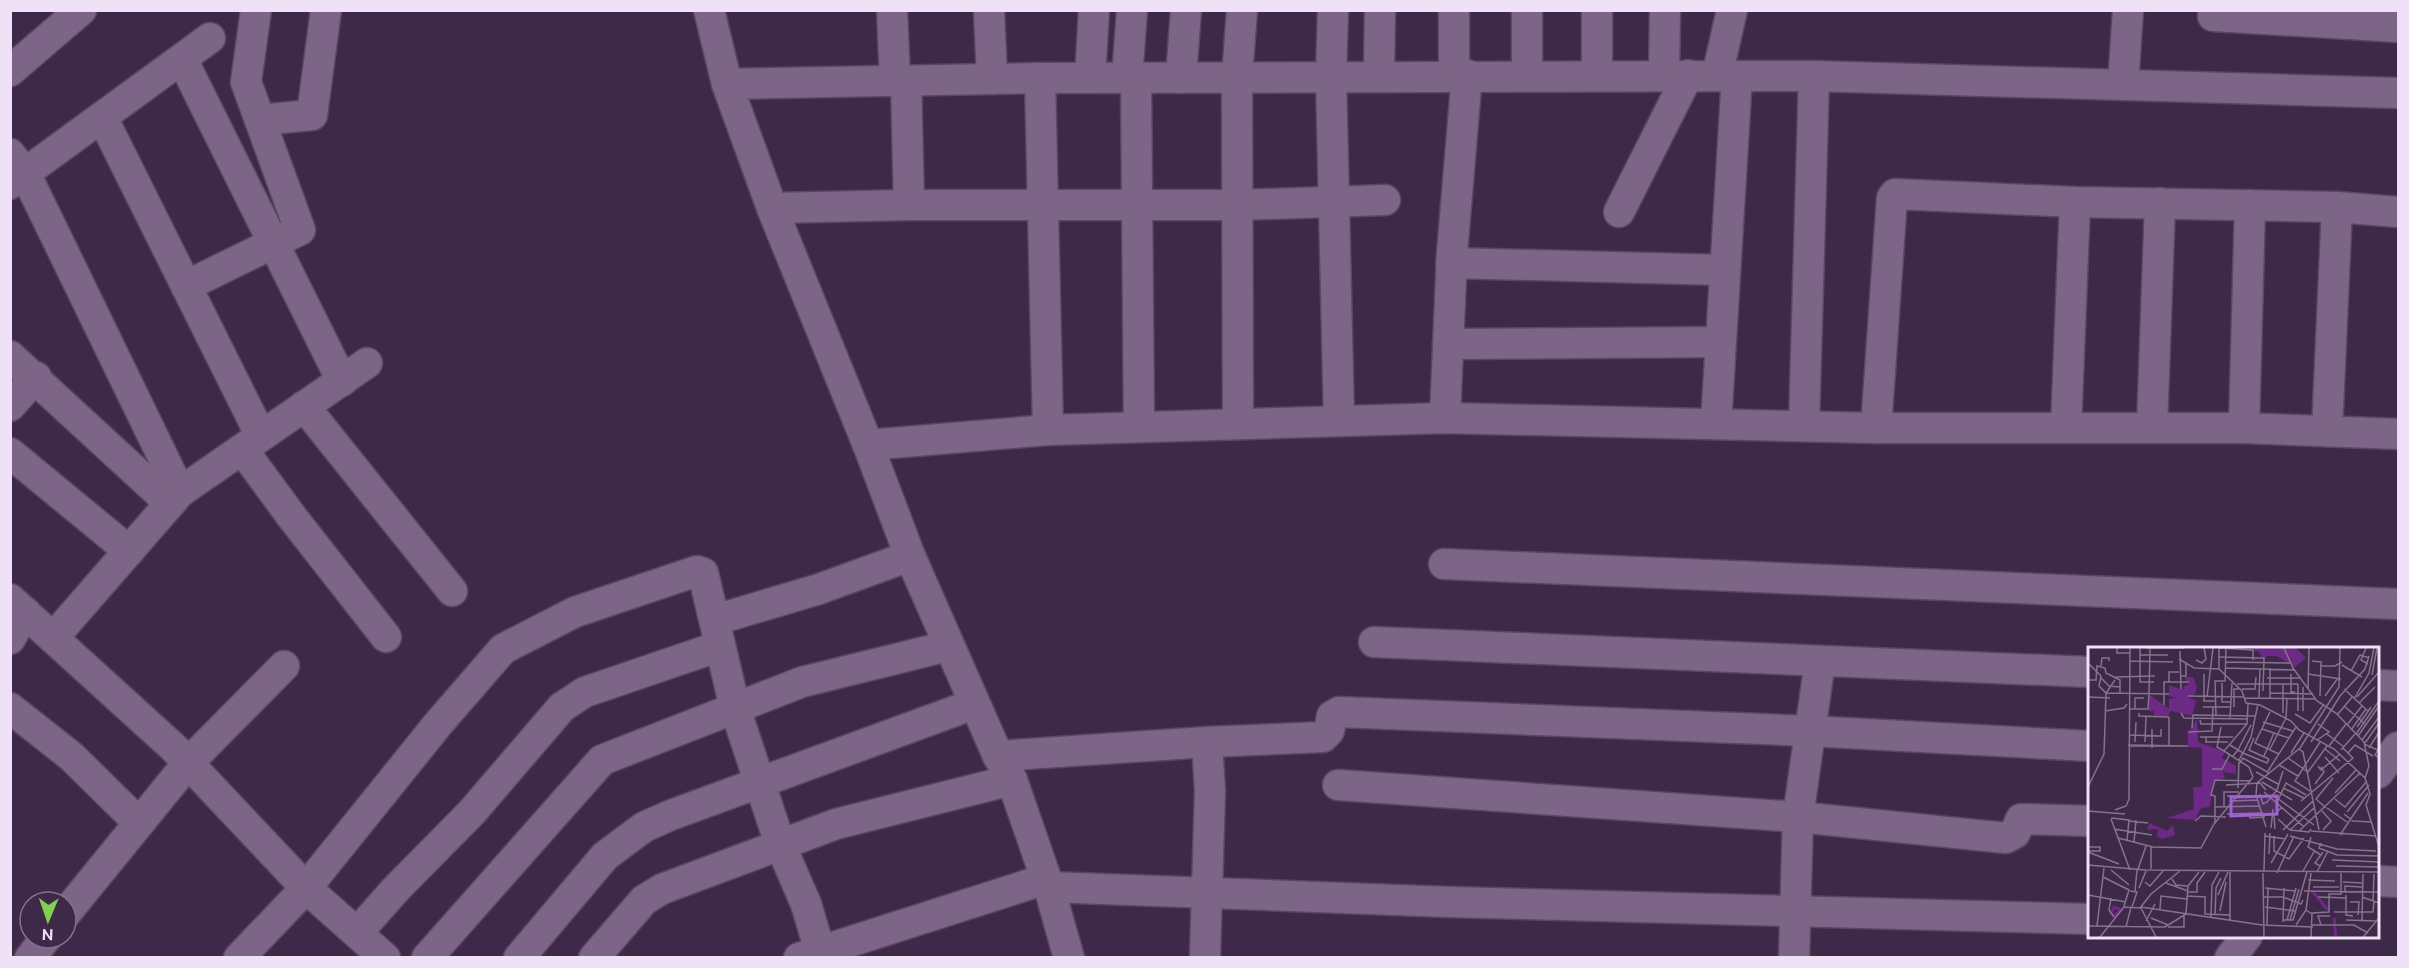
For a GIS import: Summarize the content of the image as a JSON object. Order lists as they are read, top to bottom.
{
  "north": "bottom"
}
